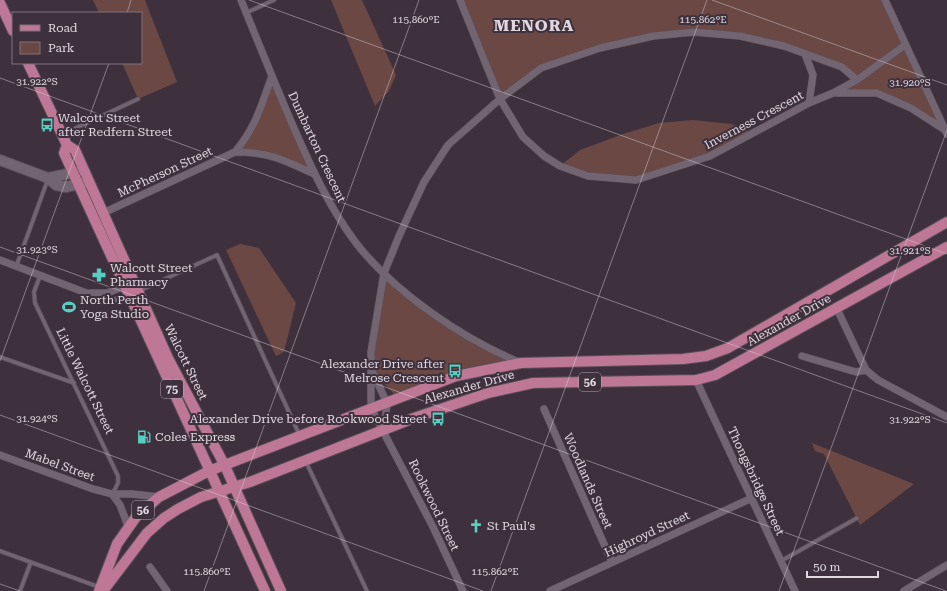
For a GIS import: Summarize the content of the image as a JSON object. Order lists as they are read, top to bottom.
{
  "streets": {
    "main road": [
      "Alexander Drive",
      "Walcott Street",
      "56",
      "75"
    ],
    "street": [
      "Inverness Crescent",
      "Dumbarton Crescent",
      "McPherson Street",
      "Mabel Street",
      "Woodlands Street",
      "Thongsbridge Street",
      "Rookwood Street",
      "Highroyd Street"
    ],
    "lane": ["Little Walcott Street"]
  },
  "crossings": [
    ["Dumbarton Crescent", "McPherson Street"],
    ["Dumbarton Crescent", "Alexander Drive"],
    ["McPherson Street", "Walcott Street"],
    ["Alexander Drive", "Walcott Street"],
    ["Alexander Drive", "56"],
    ["Alexander Drive", "Thongsbridge Street"],
    ["Alexander Drive", "Rookwood Street"],
    ["Walcott Street", "56"],
    ["Little Walcott Street", "Mabel Street"],
    ["56", "Mabel Street"],
    ["Woodlands Street", "Highroyd Street"],
    ["Thongsbridge Street", "Highroyd Street"]
  ],
  "districts": ["MENORA"],
  "places": {
    "bus stop": ["Walcott Street after Redfern Street", "Alexander Drive after Melrose Crescent", "Alexander Drive before Rookwood Street"],
    "pharmacy": ["Walcott Street Pharmacy"],
    "sports": ["North Perth Yoga Studio"],
    "fuel station": ["Coles Express"],
    "church": ["St Paul's"]
  },
  "legend": ["Road", "Park"],
  "scale_bar": "50 m",
  "coordinates": [
    "115.860°E",
    "115.862°E",
    "31.922°S",
    "31.920°S",
    "31.923°S",
    "31.921°S",
    "31.924°S"
  ]
}
